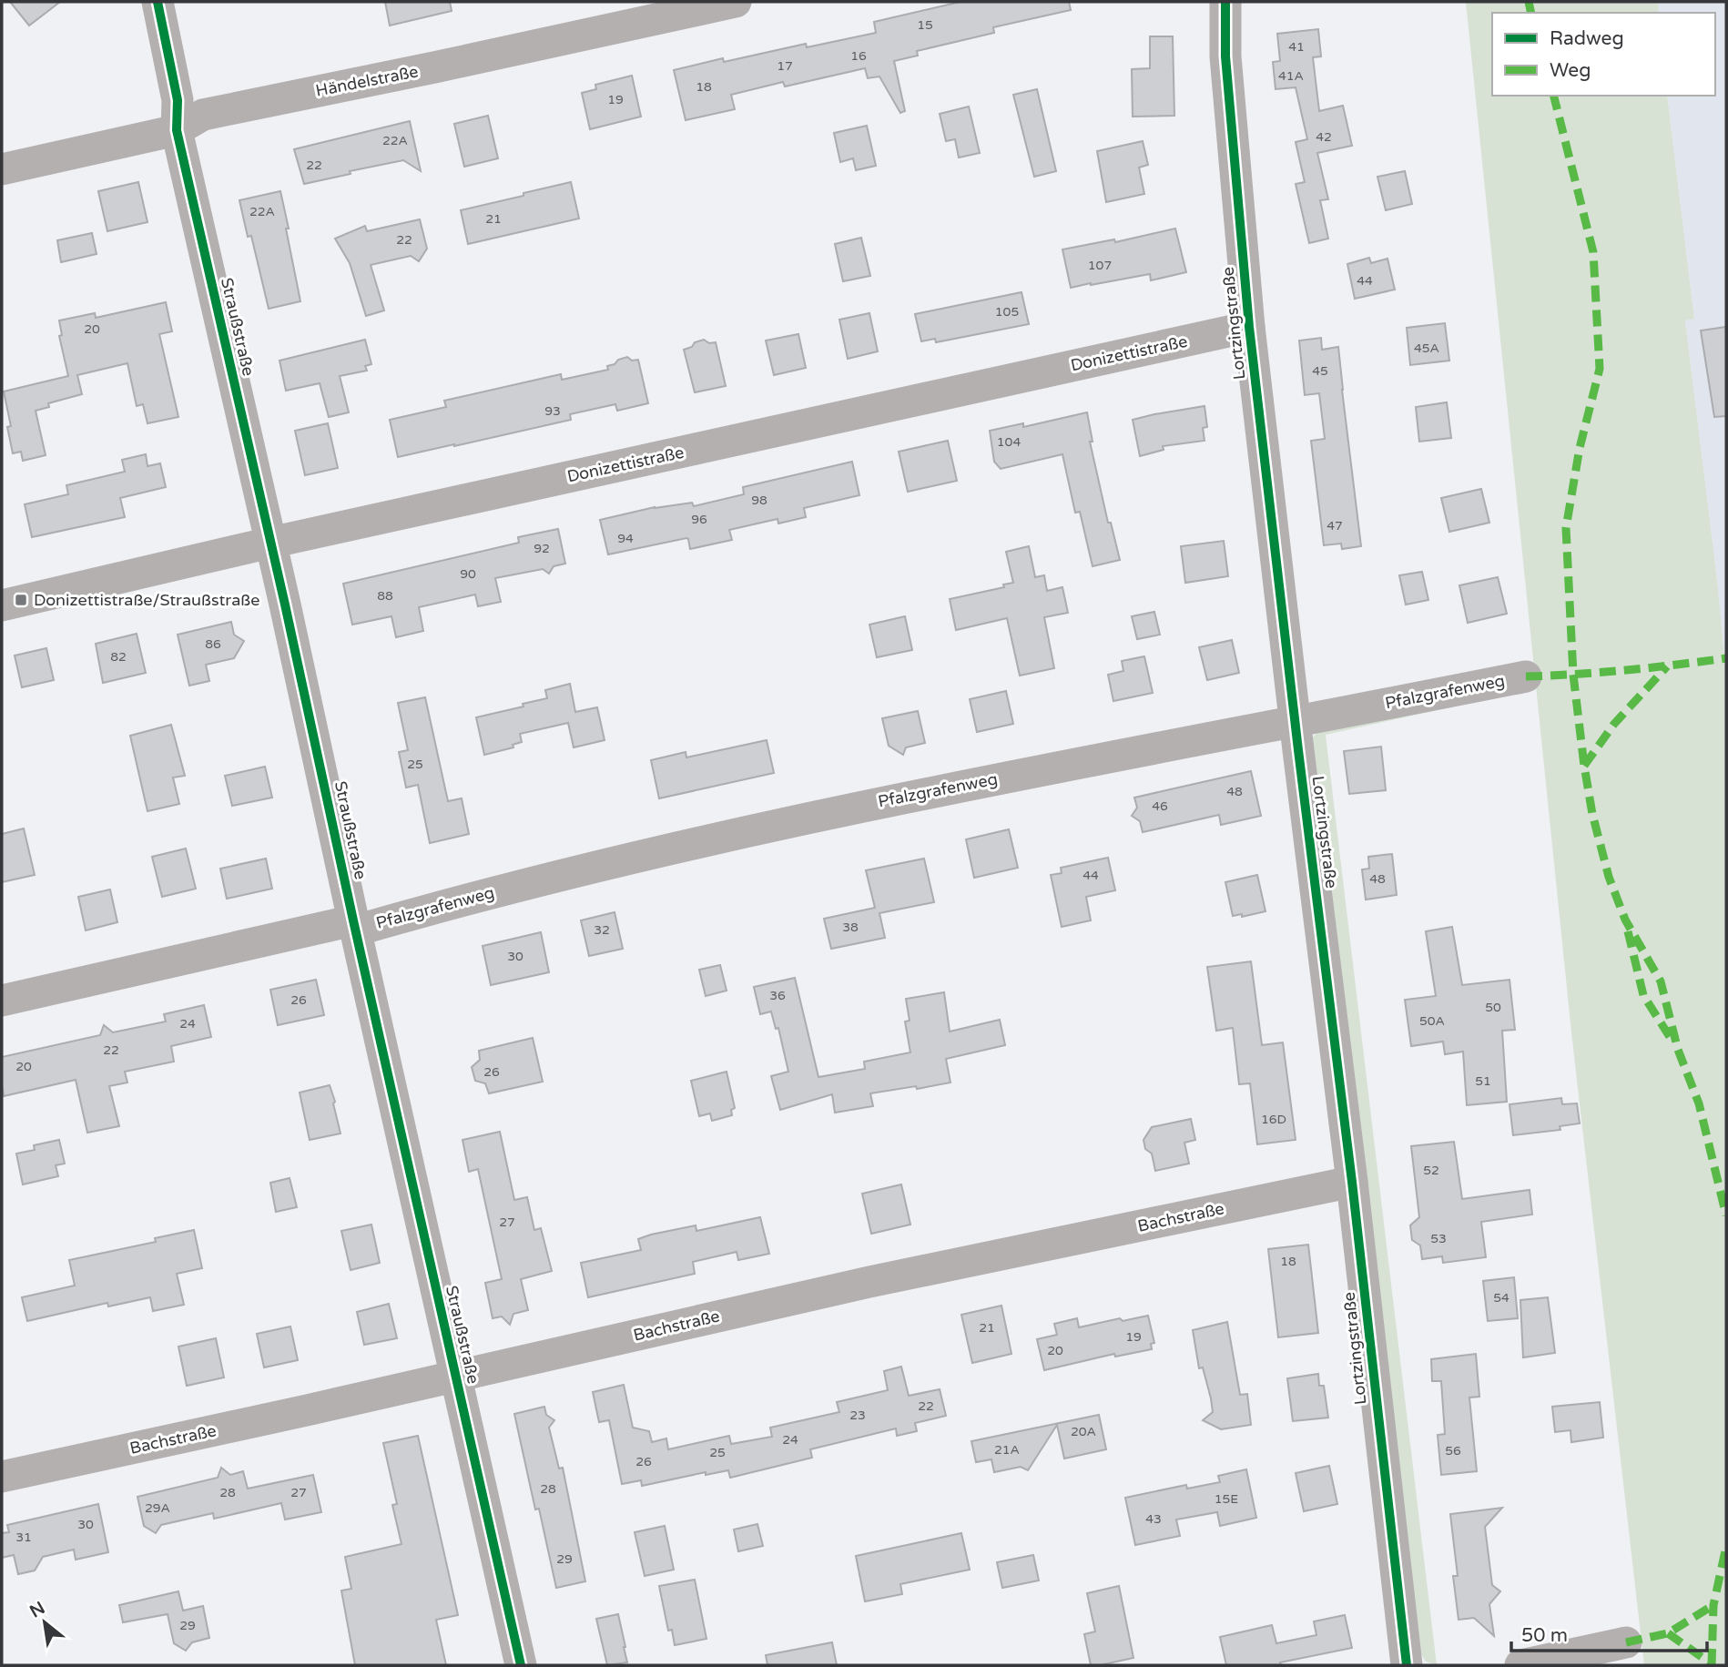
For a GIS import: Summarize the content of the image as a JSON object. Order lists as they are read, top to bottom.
{
  "streets": {
    "street": [
      "Händelstraße",
      "Lortzingstraße",
      "Straußstraße",
      "Donizettistraße",
      "Pfalzgrafenweg",
      "Bachstraße"
    ]
  },
  "crossings": [
    ["Händelstraße", "Straußstraße"],
    ["Lortzingstraße", "Donizettistraße"],
    ["Lortzingstraße", "Pfalzgrafenweg"],
    ["Lortzingstraße", "Bachstraße"],
    ["Straußstraße", "Donizettistraße"],
    ["Straußstraße", "Pfalzgrafenweg"],
    ["Straußstraße", "Bachstraße"]
  ],
  "places": {
    "transit": ["Donizettistraße/Straußstraße"]
  },
  "house_numbers": [
    "15",
    "41",
    "16",
    "17",
    "41A",
    "18",
    "19",
    "42",
    "22A",
    "22",
    "22A",
    "21",
    "22",
    "107",
    "44",
    "105",
    "20",
    "45A",
    "45",
    "93",
    "104",
    "98",
    "96",
    "47",
    "94",
    "92",
    "90",
    "88",
    "86",
    "82",
    "25",
    "48",
    "46",
    "44",
    "48",
    "38",
    "32",
    "30",
    "36",
    "26",
    "50",
    "50A",
    "24",
    "22",
    "20",
    "26",
    "51",
    "16D",
    "52",
    "27",
    "53",
    "18",
    "54",
    "21",
    "19",
    "20",
    "22",
    "23",
    "20A",
    "24",
    "21A",
    "56",
    "25",
    "26",
    "28",
    "28",
    "27",
    "15E",
    "29A",
    "43",
    "30",
    "31",
    "29",
    "29"
  ],
  "legend": ["Radweg", "Weg"],
  "scale_bar": "50 m",
  "north": "top left"
}
